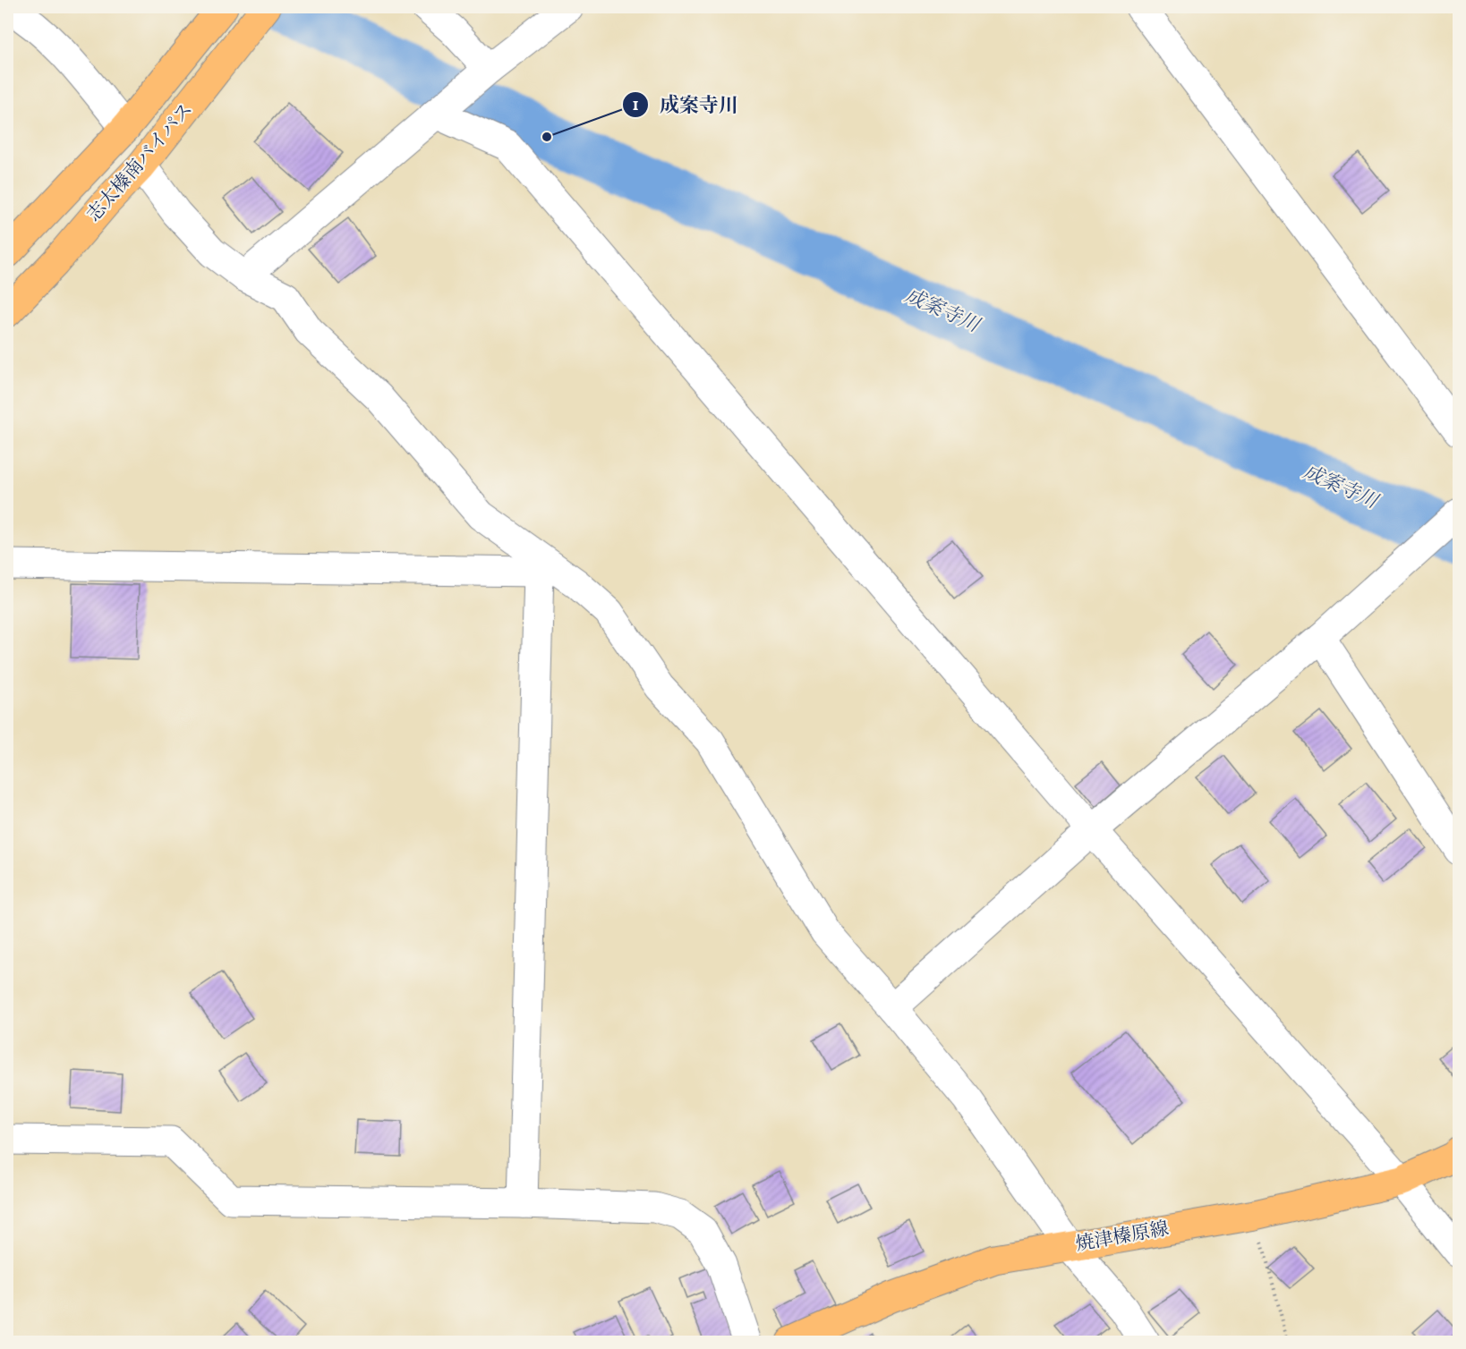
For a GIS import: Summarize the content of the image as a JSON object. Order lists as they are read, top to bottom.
{
  "streets": {
    "main road": ["志太榛南バイパス", "焼津榛原線"]
  },
  "water": ["成案寺川"],
  "places": ["成案寺川"]
}
